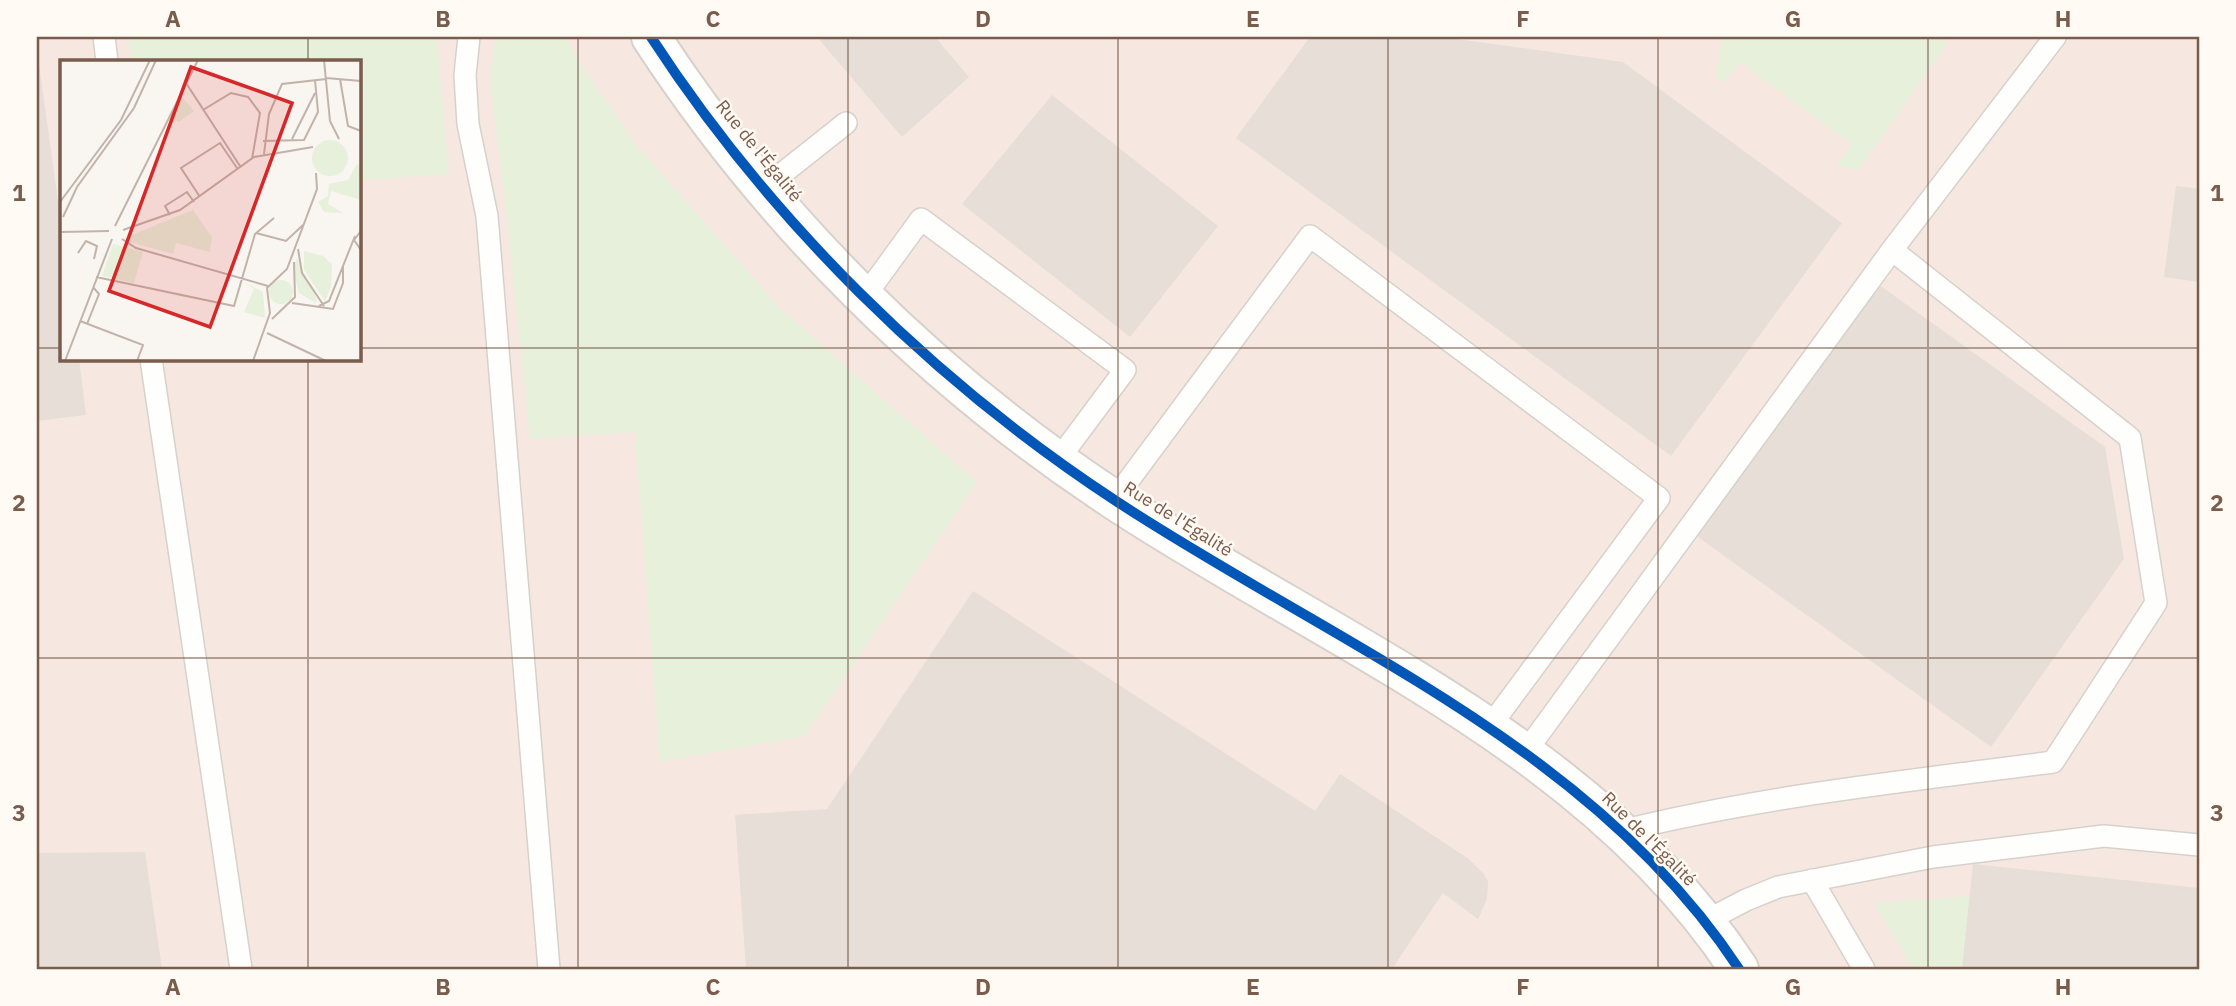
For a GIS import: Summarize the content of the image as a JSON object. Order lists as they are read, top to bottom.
{
  "streets": {
    "street": ["Rue de l'Égalité"]
  },
  "grid": {
    "columns": [
      "A",
      "B",
      "C",
      "D",
      "E",
      "F",
      "G",
      "H"
    ],
    "rows": ["1", "2", "3"]
  }
}
